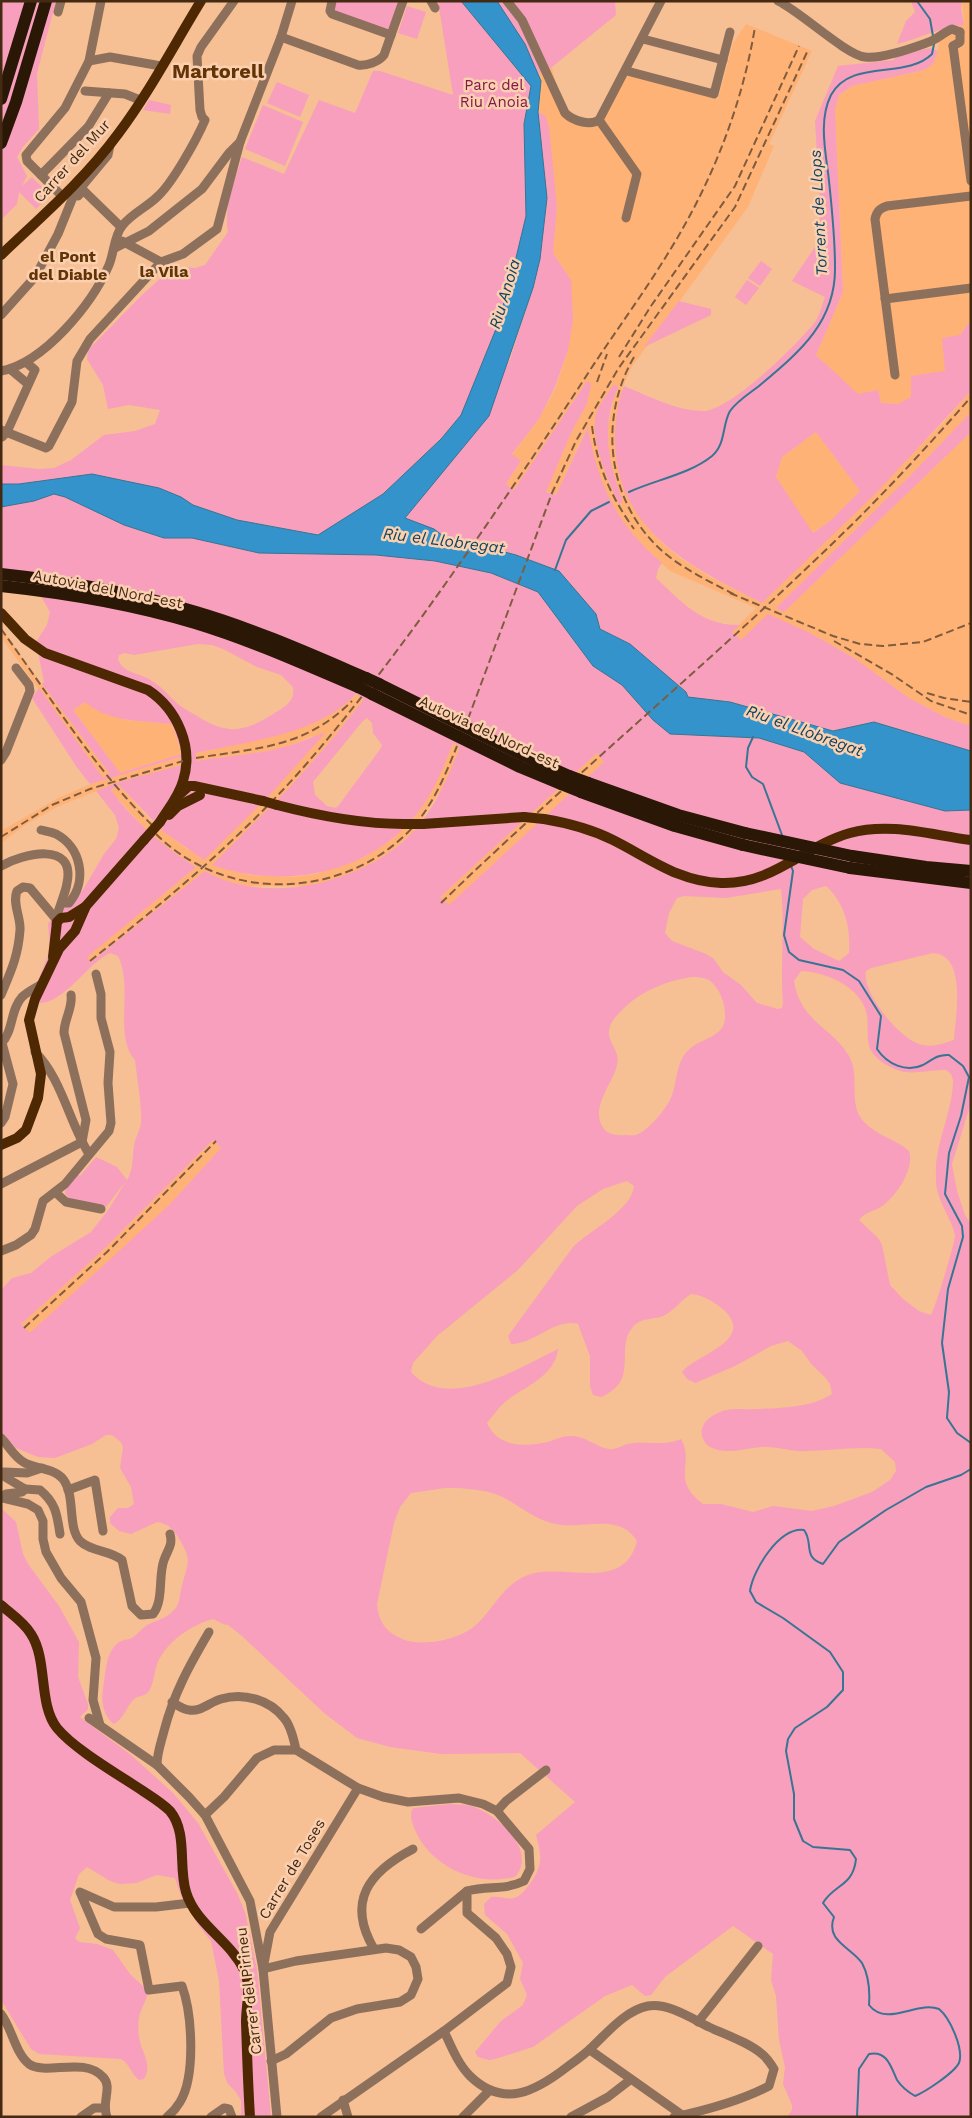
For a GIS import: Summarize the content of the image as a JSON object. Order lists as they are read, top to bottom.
{
  "streets": {
    "highway": ["Autovia del Nord-est"],
    "main road": ["Carrer del Mur"],
    "street": ["Carrer de Toses", "Carrer del Pirineu"]
  },
  "crossings": [
    ["Carrer de Toses", "Carrer del Pirineu"]
  ],
  "districts": ["Martorell", "el Pont del Diable", "la Vila"],
  "water": ["Torrent de Llops", "Riu Anoia", "Riu el Llobregat"],
  "parks": ["Parc del Riu Anoia"]
}
